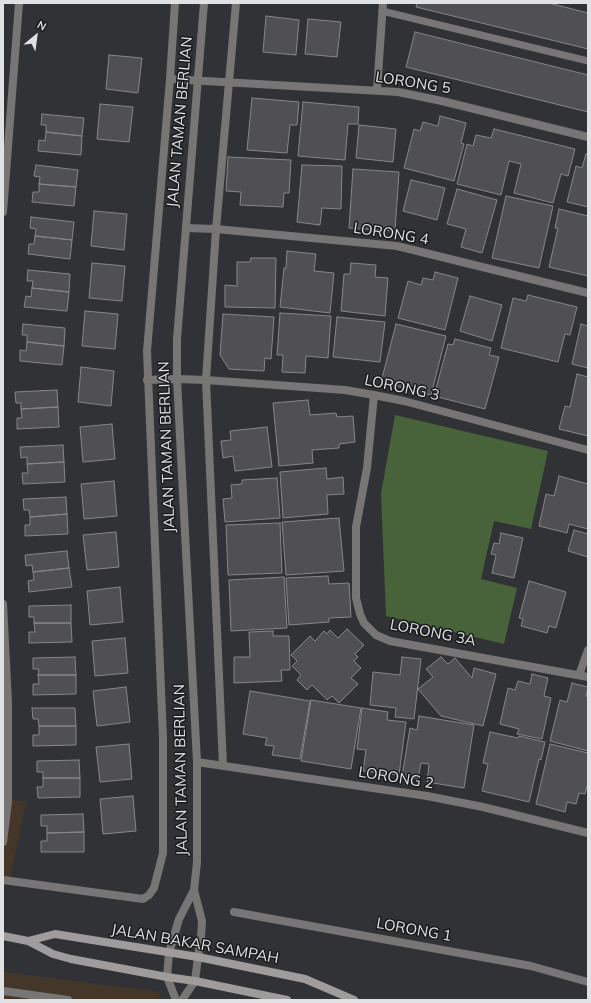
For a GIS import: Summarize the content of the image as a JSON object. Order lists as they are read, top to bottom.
{
  "streets": {
    "main road": ["JALAN BAKAR SAMPAH"],
    "street": [
      "LORONG 5",
      "JALAN TAMAN BERLIAN",
      "LORONG 4",
      "LORONG 3",
      "LORONG 3A",
      "LORONG 2",
      "LORONG 1"
    ]
  },
  "crossings": [
    ["LORONG 5", "JALAN TAMAN BERLIAN"],
    ["JALAN TAMAN BERLIAN", "LORONG 4"],
    ["JALAN TAMAN BERLIAN", "LORONG 3"],
    ["JALAN TAMAN BERLIAN", "LORONG 2"],
    ["LORONG 3", "LORONG 3A"]
  ],
  "north": "top right"
}
